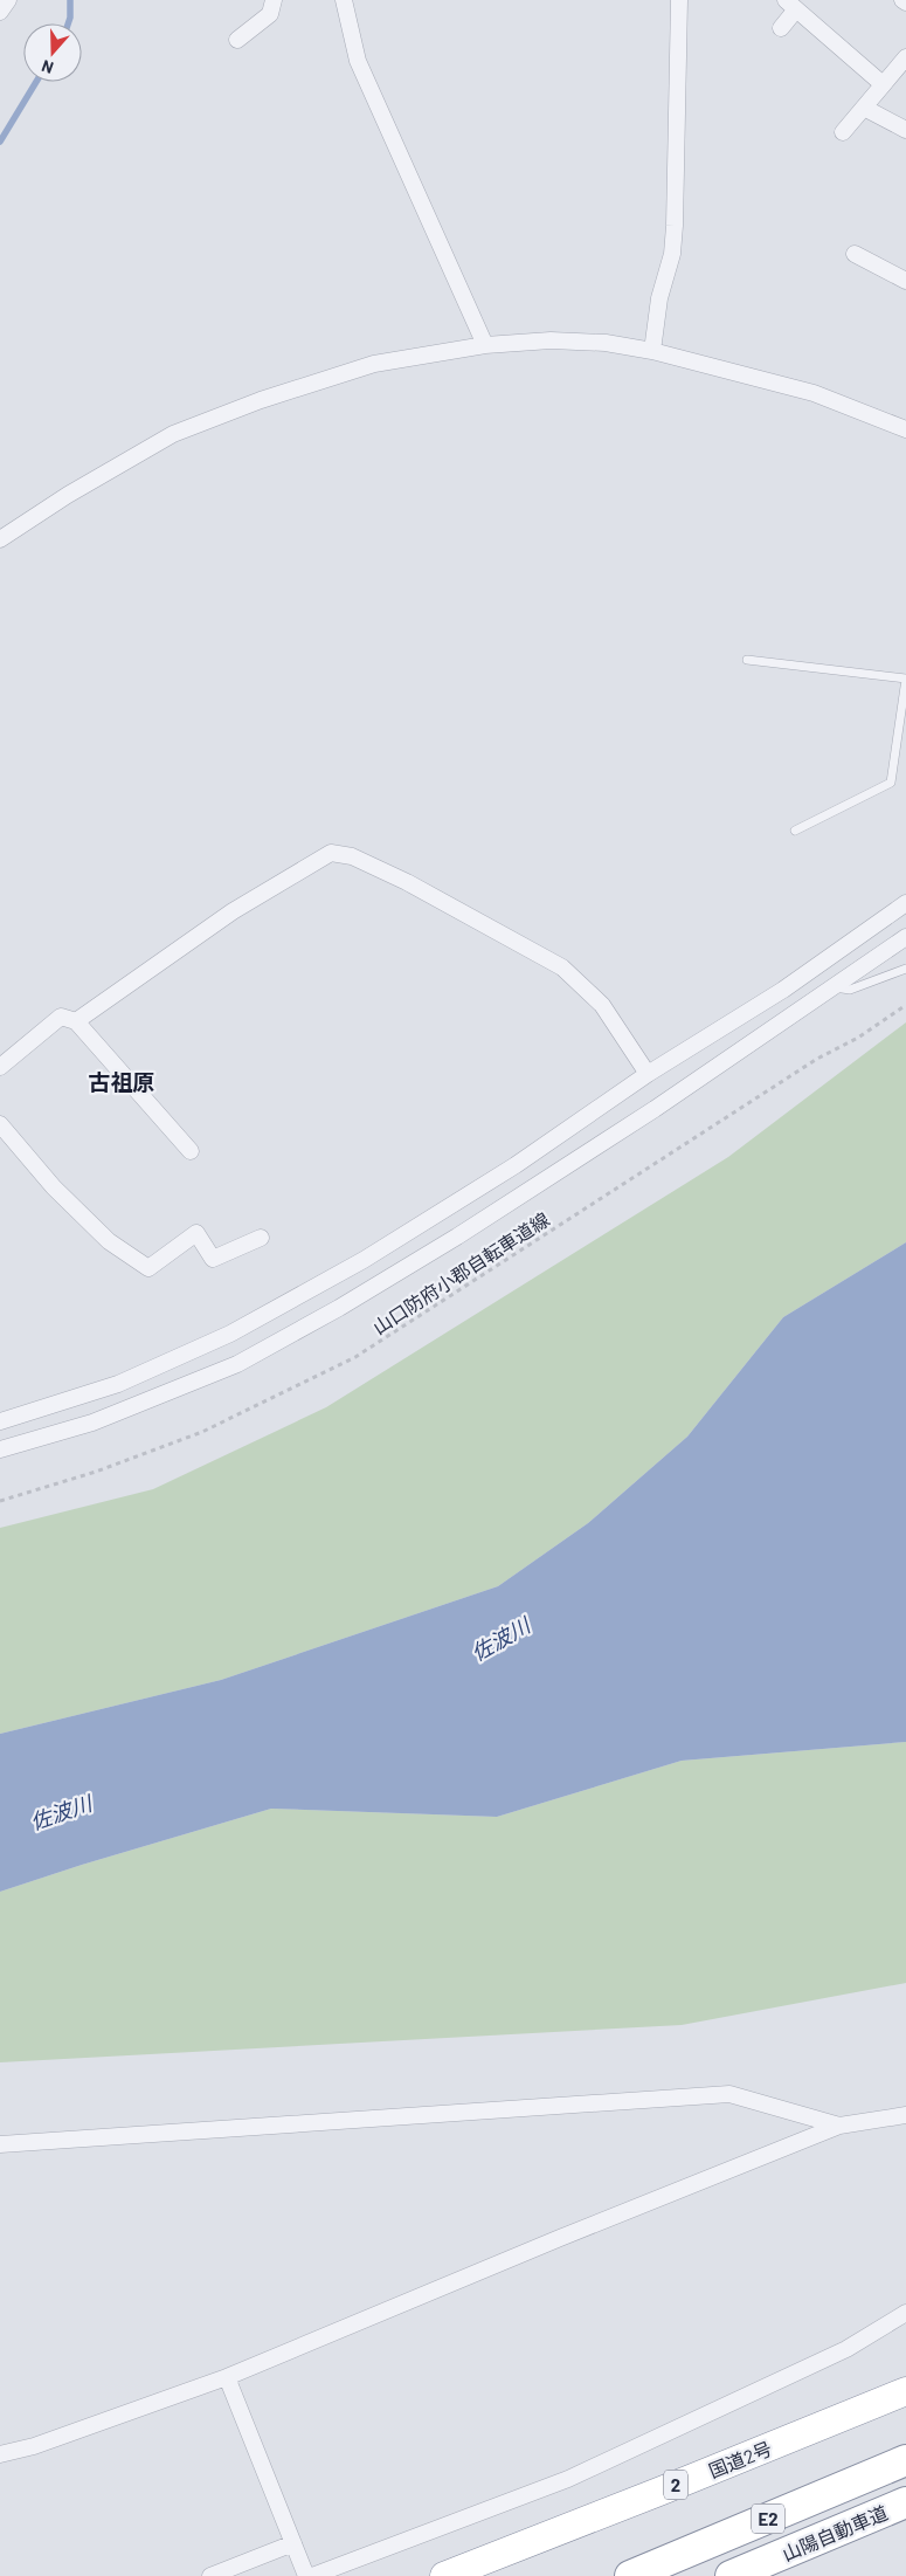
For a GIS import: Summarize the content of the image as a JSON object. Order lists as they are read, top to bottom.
{
  "streets": {
    "highway": [
      "国道2号",
      "2",
      "E2",
      "山陽自動車道"
    ],
    "path": ["山口防府小郡自転車道線"]
  },
  "districts": ["古祖原"],
  "water": ["佐波川"],
  "north": "bottom"
}
